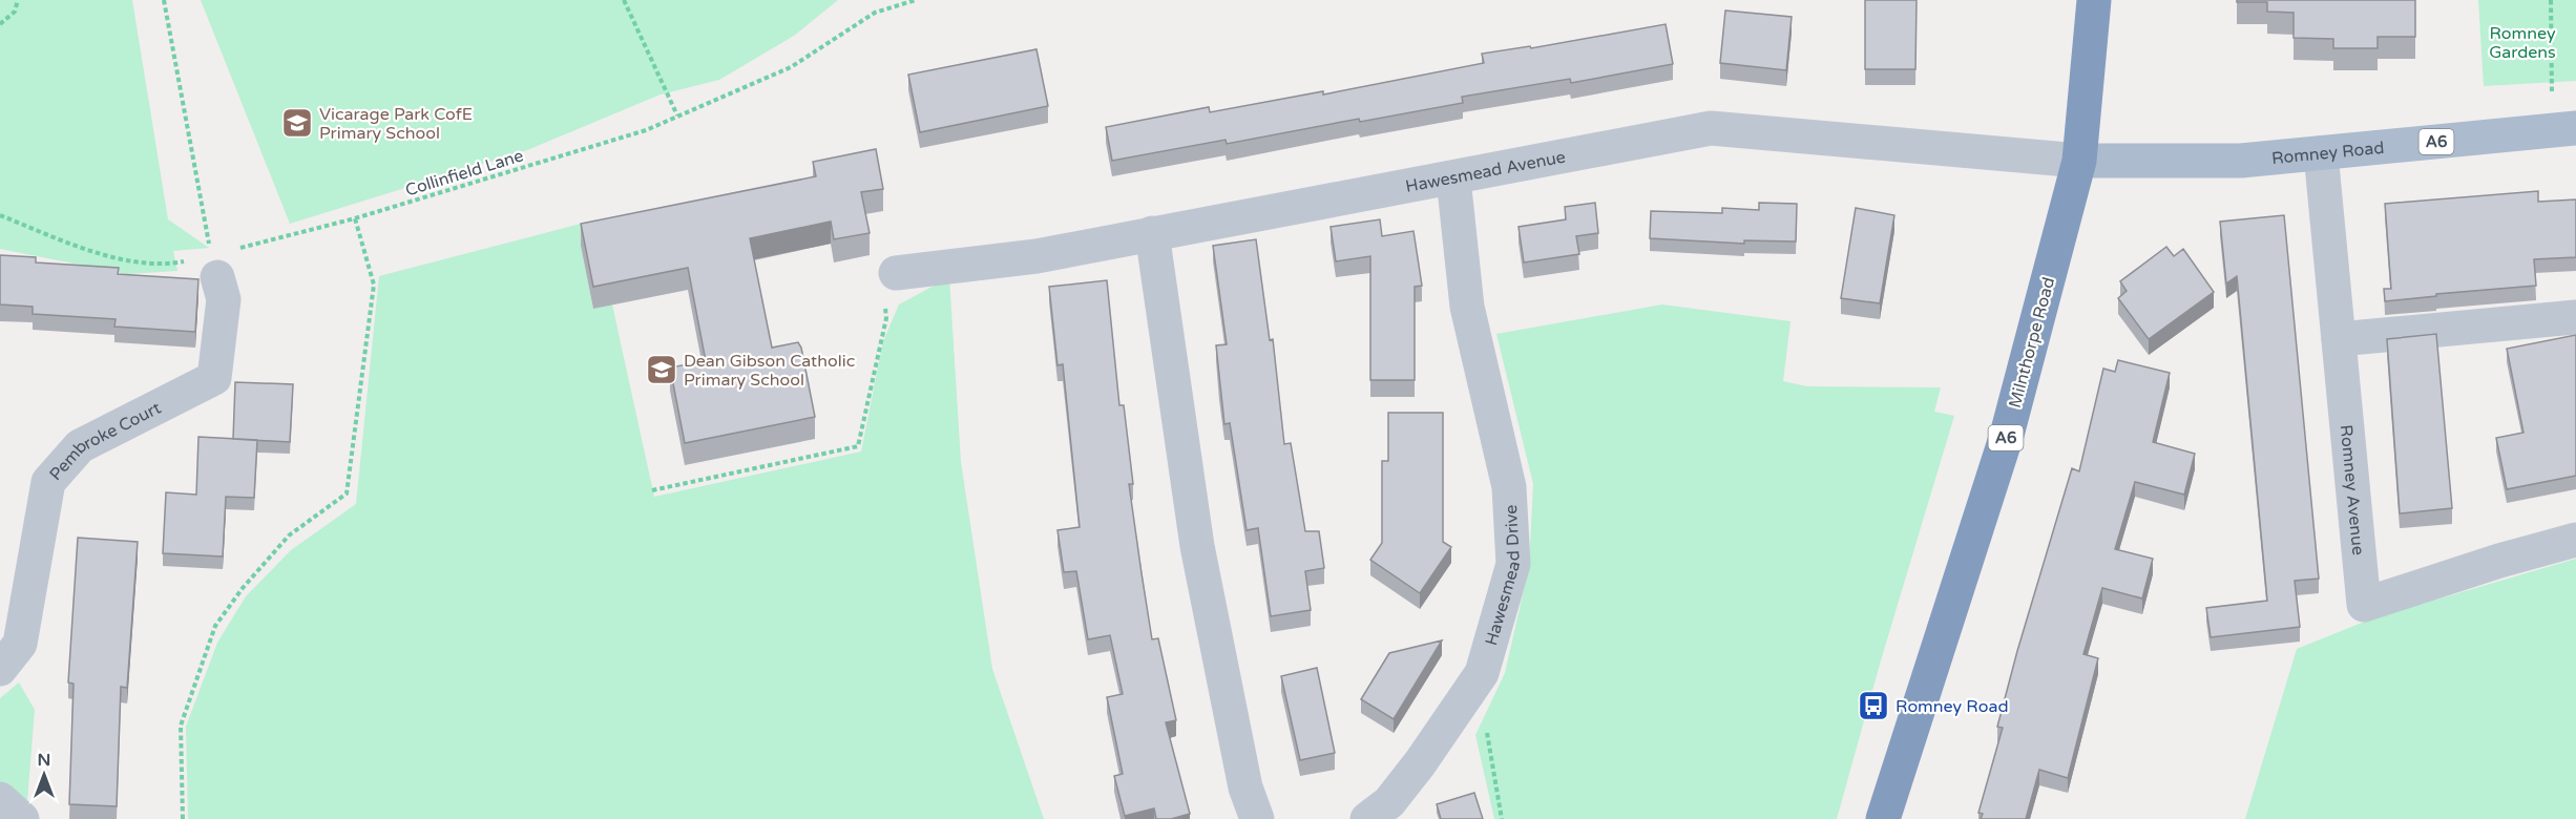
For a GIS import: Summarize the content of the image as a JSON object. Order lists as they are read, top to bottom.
{
  "streets": {
    "highway": ["A6", "Milnthorpe Road"],
    "main road": ["Romney Road"],
    "street": [
      "Hawesmead Avenue",
      "Pembroke Court",
      "Romney Avenue",
      "Hawesmead Drive"
    ],
    "path": ["Collinfield Lane"]
  },
  "crossings": [
    ["Romney Road", "Hawesmead Avenue"],
    ["Romney Road", "Milnthorpe Road"],
    ["Romney Road", "Romney Avenue"],
    ["Collinfield Lane", "Pembroke Court"],
    ["Hawesmead Avenue", "Milnthorpe Road"],
    ["Hawesmead Avenue", "Hawesmead Drive"]
  ],
  "parks": ["Romney Gardens"],
  "places": {
    "school or university": ["Vicarage Park CofE Primary School", "Dean Gibson Catholic Primary School"],
    "bus stop": ["Romney Road"]
  },
  "north": "top"
}
